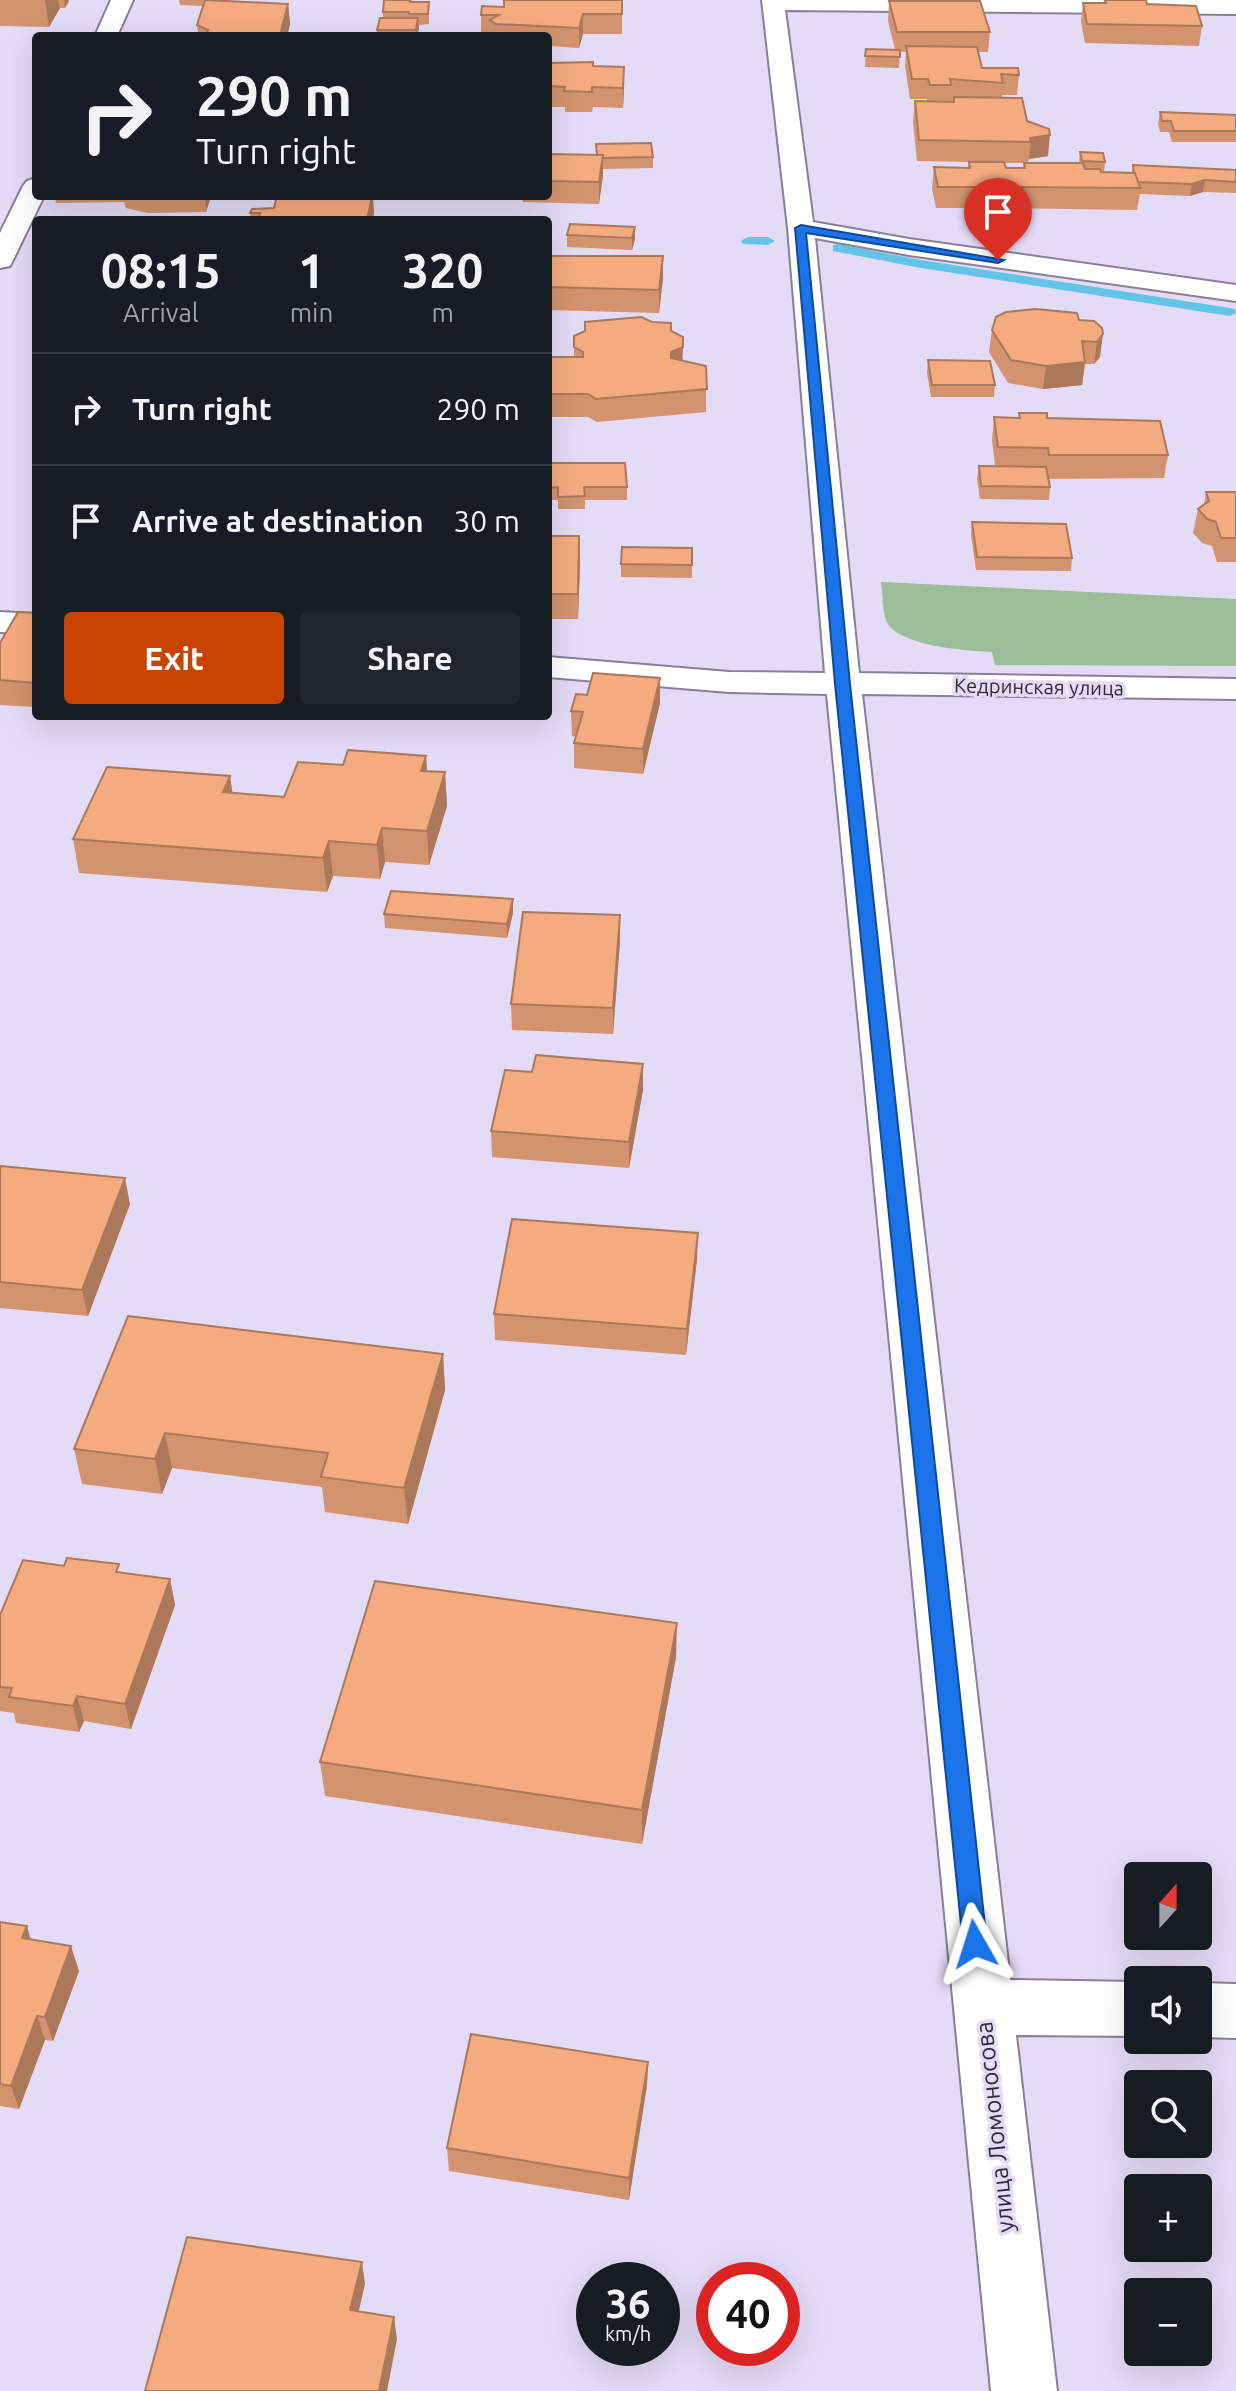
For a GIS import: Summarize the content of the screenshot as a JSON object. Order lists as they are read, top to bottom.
{
  "streets": {
    "street": ["Кедринская улица", "улица Ломоносова"]
  },
  "crossings": [
    ["Кедринская улица", "улица Ломоносова"]
  ],
  "north": "top",
  "page": {
    "turn": ["290 m", "Turn right"],
    "eta": [
      "08:15",
      "Arrival",
      "1",
      "min",
      "320",
      "m"
    ],
    "list": [
      {
        "name": "Turn right",
        "value": "290 m"
      },
      {
        "name": "Arrive at destination",
        "value": "30 m"
      }
    ],
    "buttons": ["Exit", "Share"],
    "map_buttons": ["+", "−"],
    "speed": "36 km/h",
    "limit": "40"
  }
}
